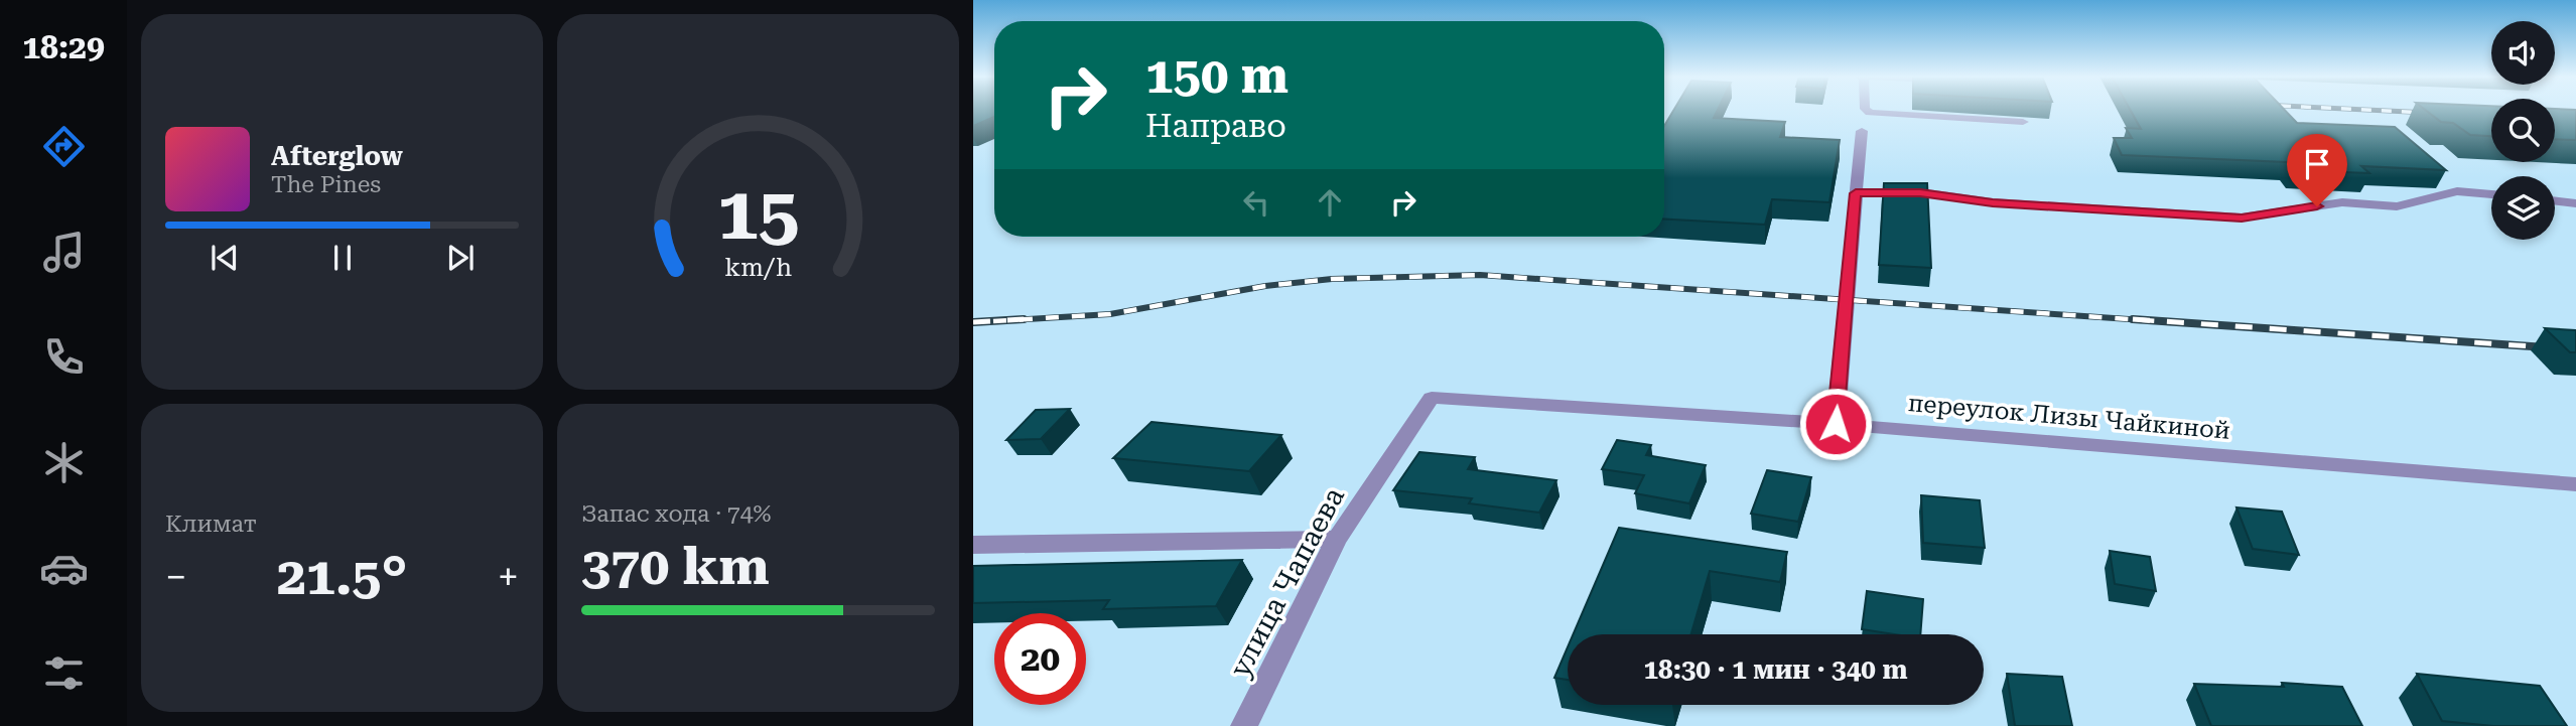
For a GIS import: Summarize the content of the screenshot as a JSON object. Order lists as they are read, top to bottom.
{
  "streets": {
    "street": ["переулок Лизы Чайкиной", "улица Чапаева"]
  },
  "crossings": [
    ["переулок Лизы Чайкиной", "улица Чапаева"]
  ],
  "page": {
    "tabs": "18:29",
    "turn": ["150 m", "Направо"],
    "song": ["Afterglow", "The Pines"],
    "tile": [
      "Климат",
      ["Запас хода · 74%", "370 km"]
    ],
    "heat": ["−", "21.5°", "+"],
    "limit": "20",
    "trip": "18:30 · 1 мин · 340 m",
    "gauge": ["15", "km/h"]
  }
}
